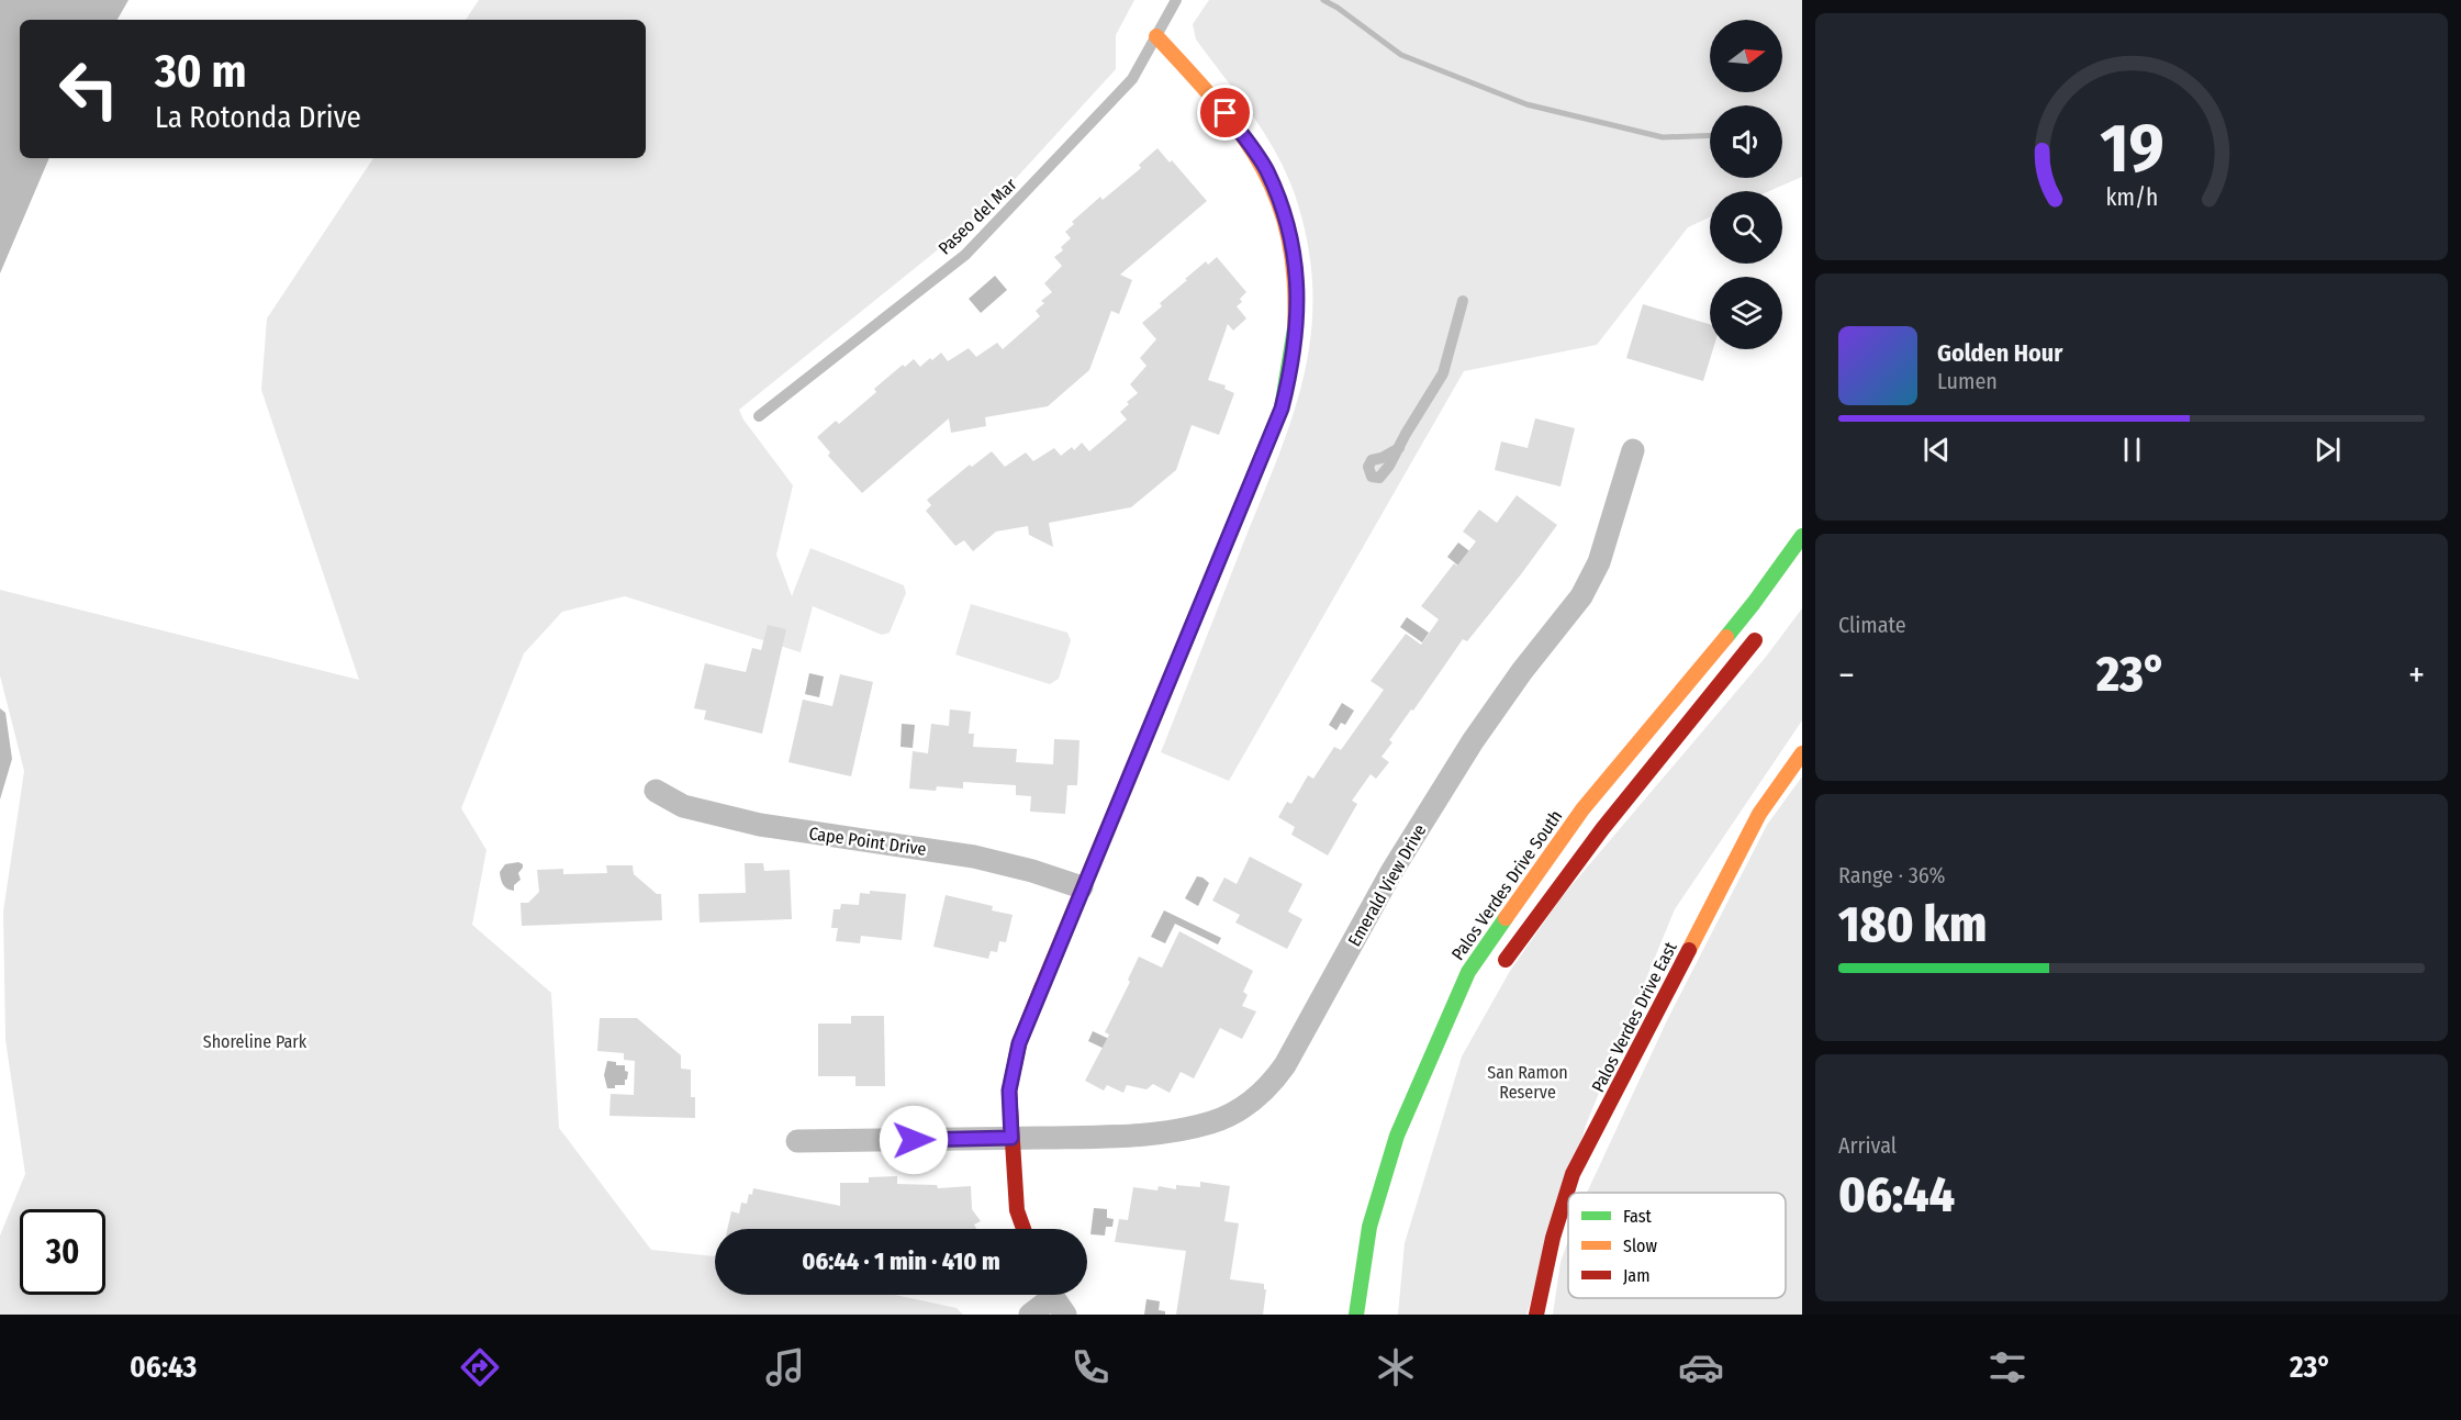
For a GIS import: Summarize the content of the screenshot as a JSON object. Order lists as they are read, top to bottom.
{
  "streets": {
    "street": [
      "Cape Point Drive",
      "Emerald View Drive",
      "Palos Verdes Drive South",
      "Palos Verdes Drive East"
    ],
    "lane": ["Paseo del Mar"]
  },
  "parks": ["Shoreline Park", "San Ramon Reserve"],
  "legend": ["Fast", "Slow", "Jam"],
  "north": "right",
  "page": {
    "turn": ["30 m", "La Rotonda Drive"],
    "song": ["Golden Hour", "Lumen"],
    "tile": [
      "Climate",
      ["Range · 36%", "180 km"],
      ["Arrival", "06:44"]
    ],
    "heat": ["−", "23°", "+"],
    "limit": "30",
    "trip": "06:44 · 1 min · 410 m",
    "tabs": ["06:43", "23°"],
    "gauge": ["19", "km/h"]
  }
}
